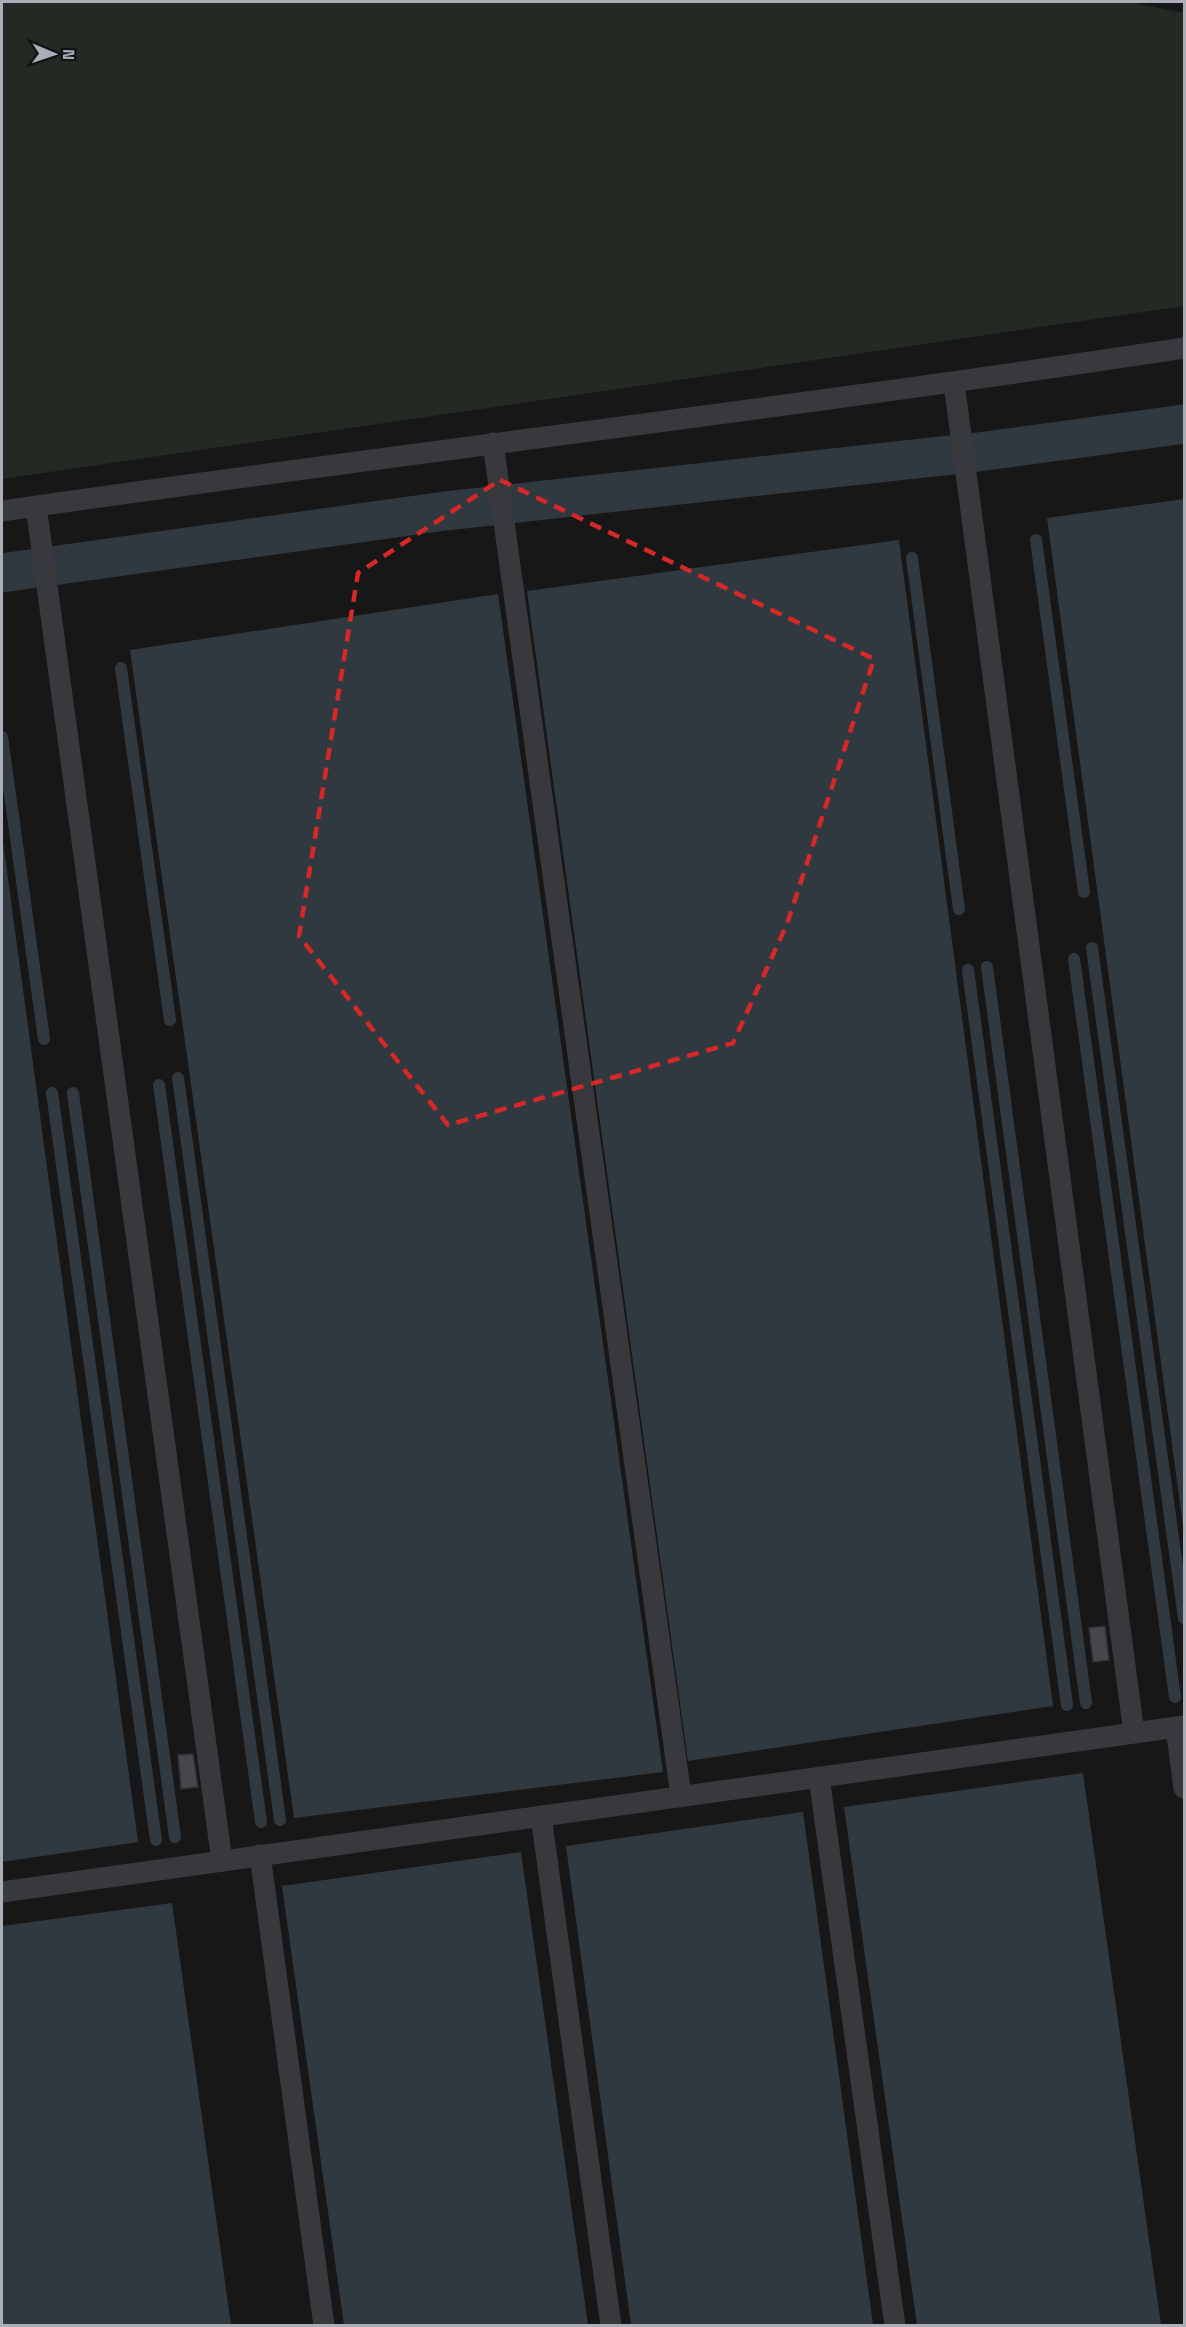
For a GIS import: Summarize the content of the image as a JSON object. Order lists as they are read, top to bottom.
{
  "north": "right"
}
